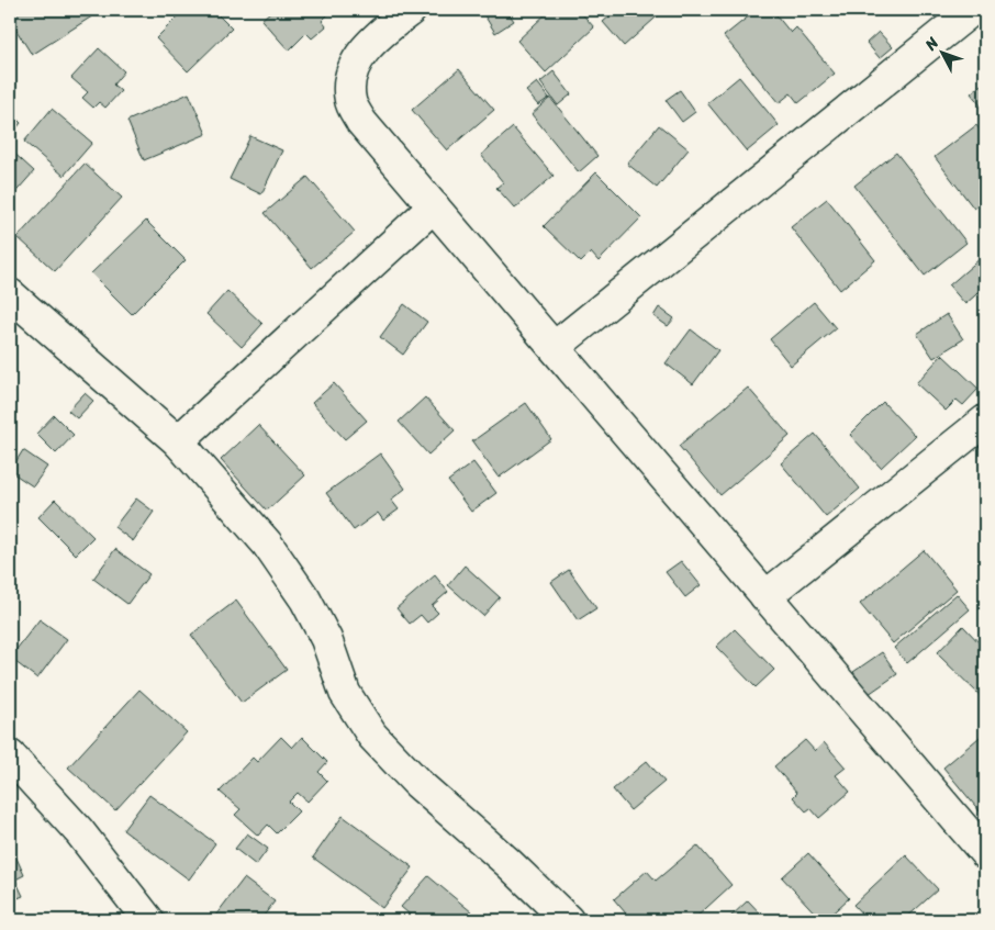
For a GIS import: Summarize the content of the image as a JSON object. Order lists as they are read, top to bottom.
{
  "north": "top left"
}
